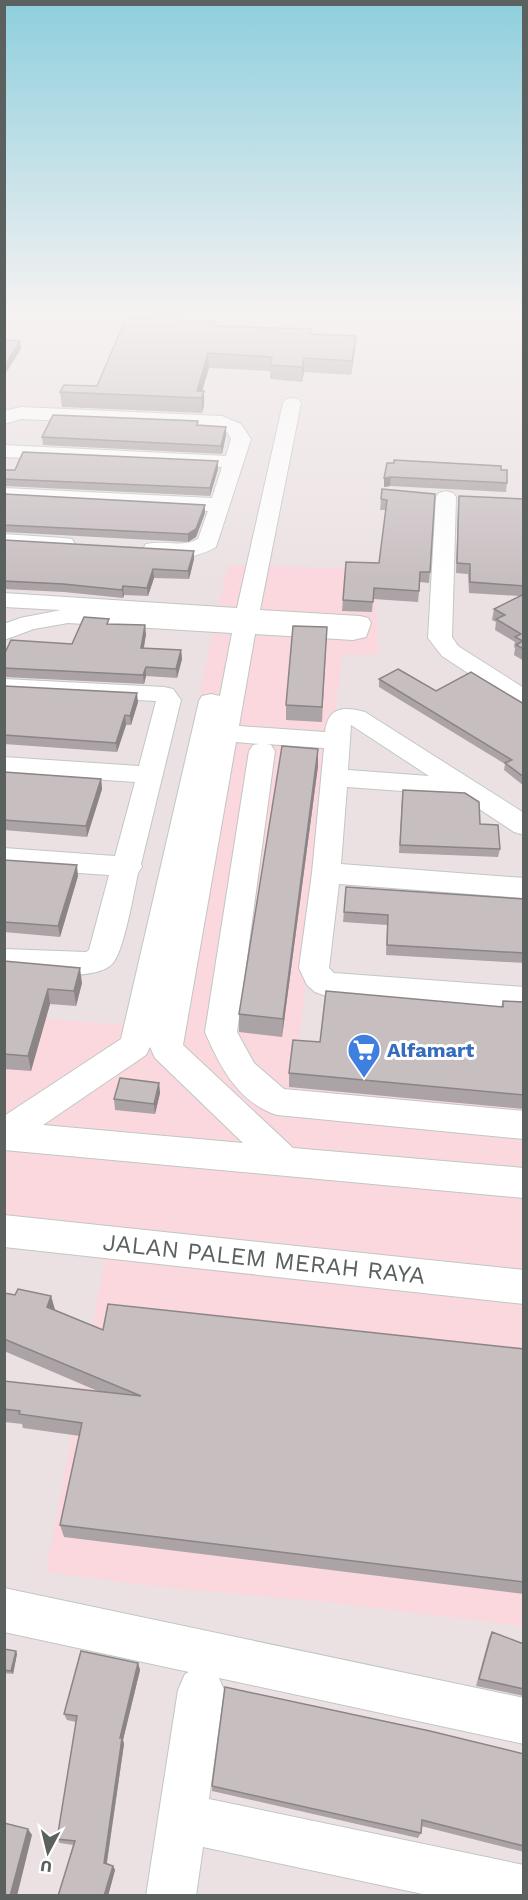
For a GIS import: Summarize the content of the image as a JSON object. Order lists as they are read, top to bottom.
{
  "streets": {
    "street": ["JALAN PALEM MERAH RAYA"]
  },
  "places": {
    "supermarket": ["Alfamart"]
  },
  "north": "bottom"
}
